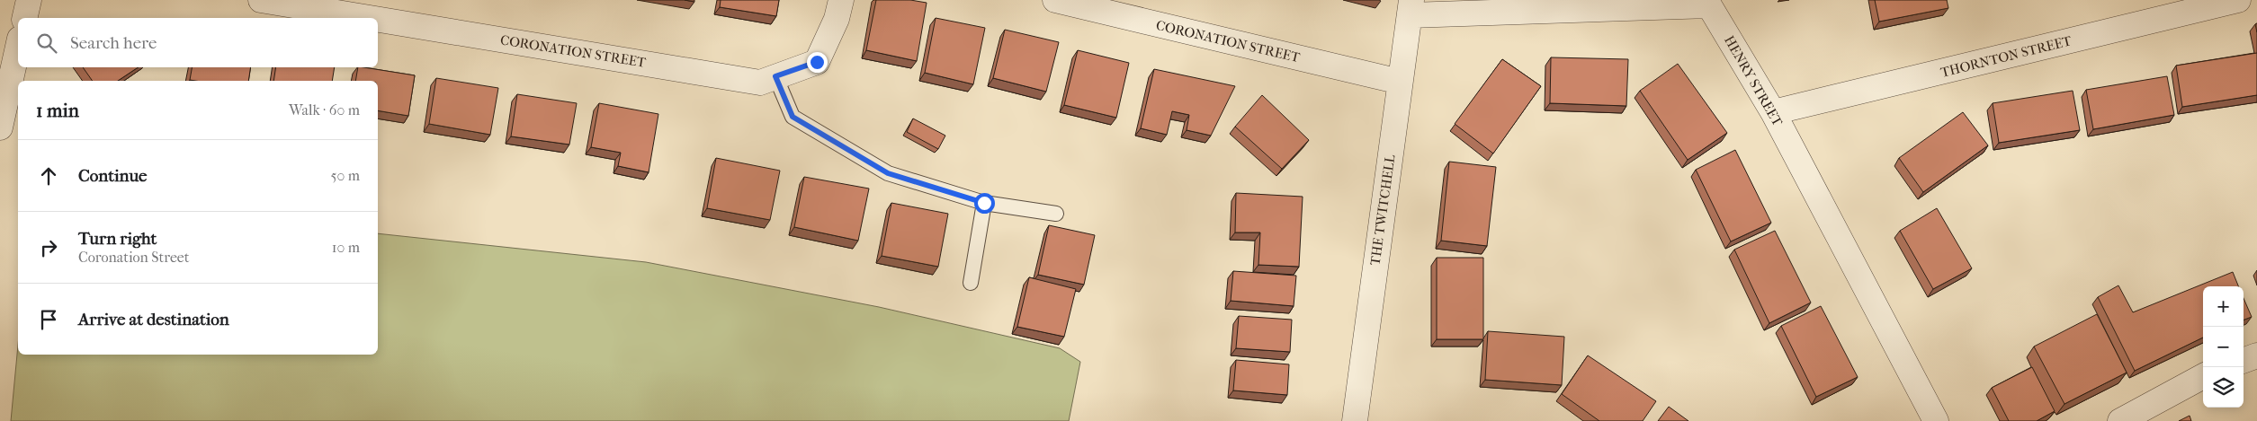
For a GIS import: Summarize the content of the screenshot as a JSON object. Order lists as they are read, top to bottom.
{
  "streets": {
    "street": [
      "CORONATION STREET",
      "THORNTON STREET",
      "HENRY STREET",
      "THE TWITCHELL"
    ]
  },
  "crossings": [
    ["CORONATION STREET", "THE TWITCHELL"],
    ["THORNTON STREET", "HENRY STREET"],
    ["HENRY STREET", "THE TWITCHELL"]
  ],
  "page": {
    "search": "Search here",
    "heading": ["1 min", "Walk · 60 m"],
    "list": [
      ["Continue", "50 m"],
      ["Turn right", "Coronation Street", "10 m"],
      "Arrive at destination"
    ],
    "map_buttons": ["+", "−"]
  }
}
